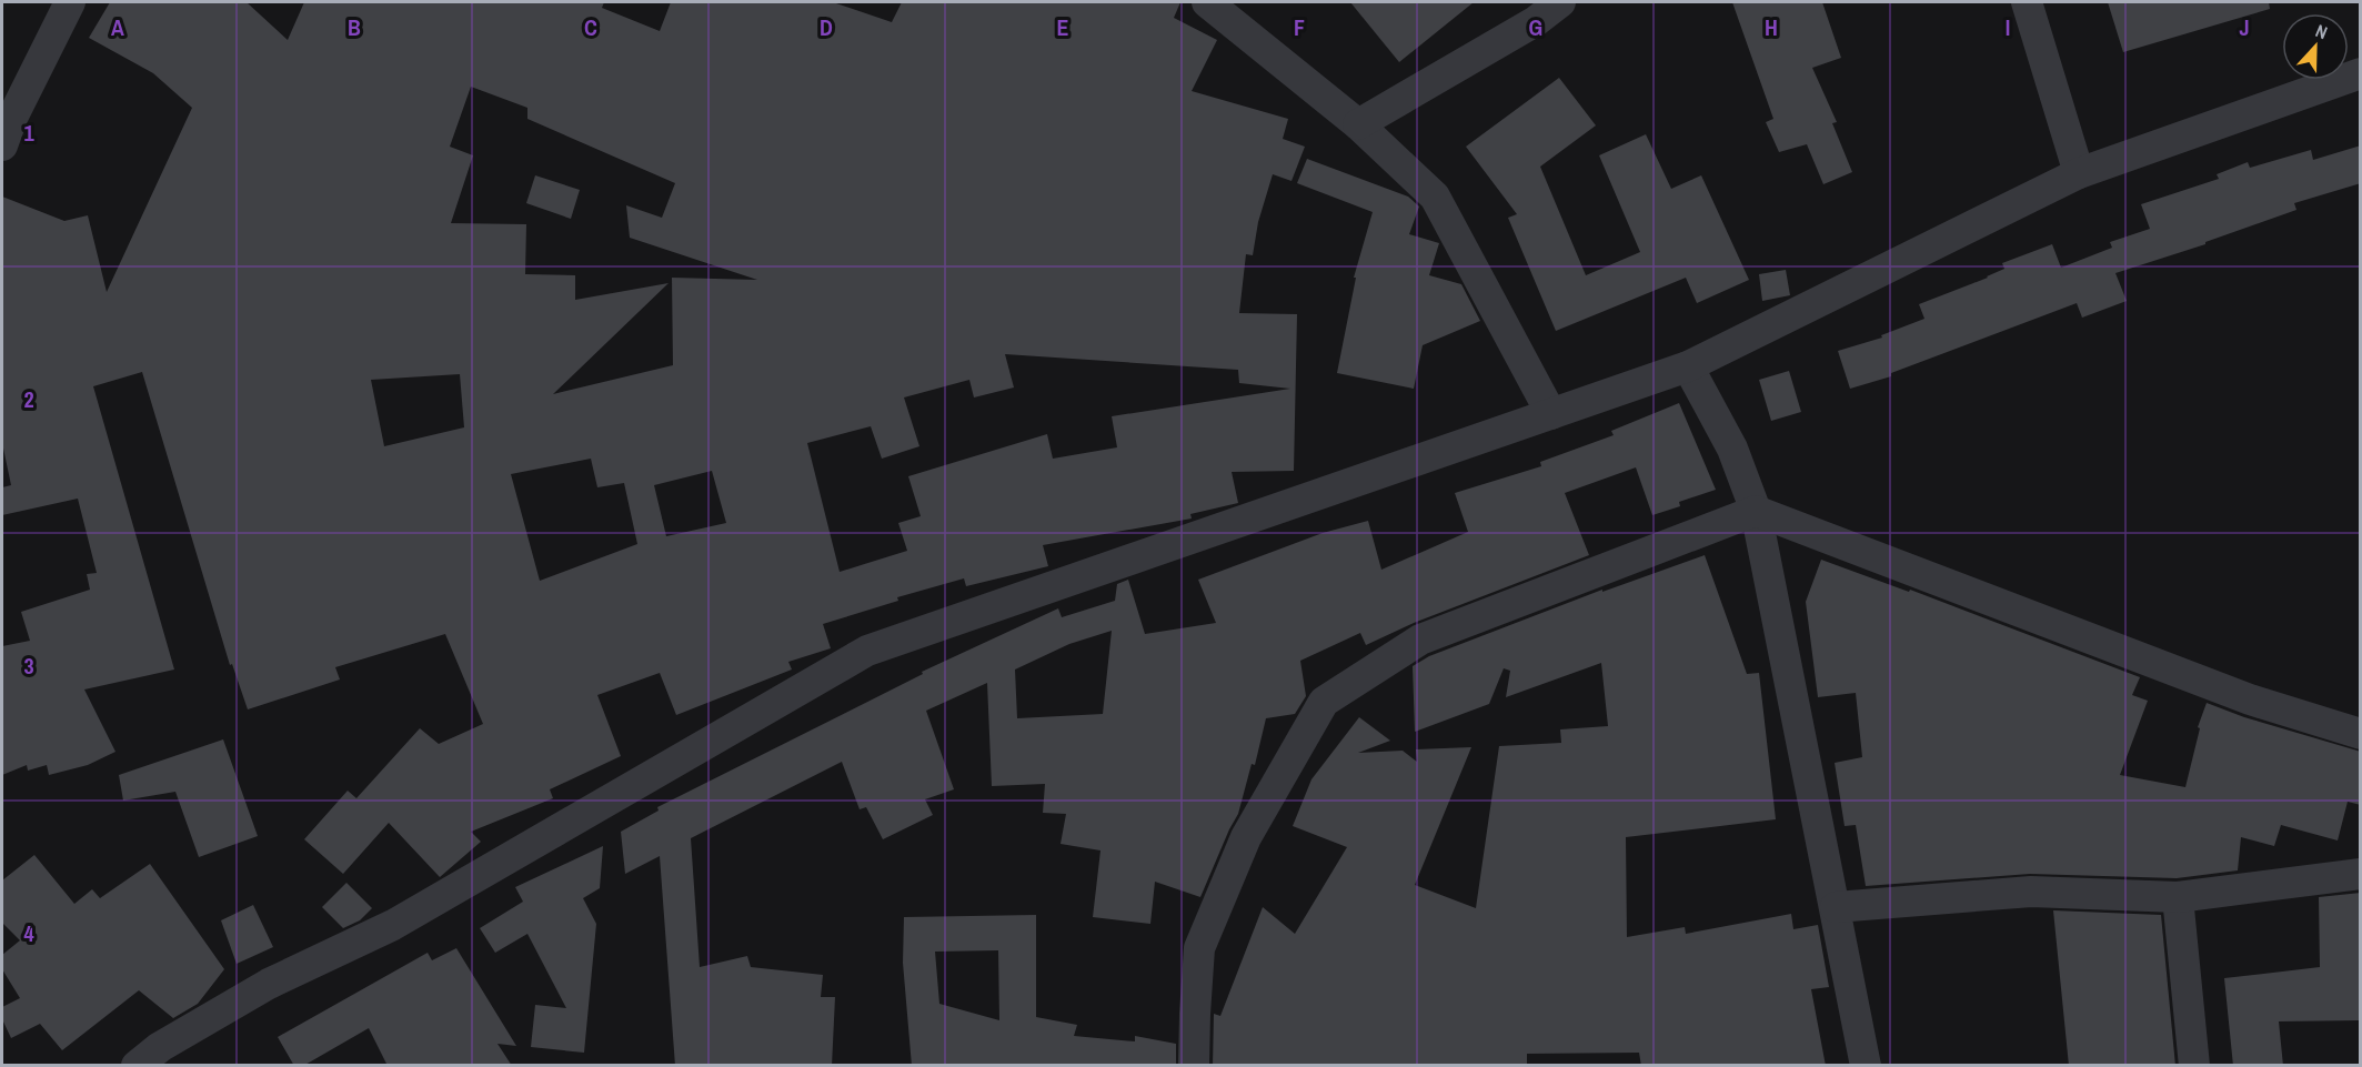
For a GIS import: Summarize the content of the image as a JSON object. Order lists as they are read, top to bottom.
{
  "north": "top",
  "grid": {
    "columns": [
      "A",
      "B",
      "C",
      "D",
      "E",
      "F",
      "G",
      "H",
      "I",
      "J"
    ],
    "rows": [
      "1",
      "2",
      "3",
      "4"
    ]
  }
}
